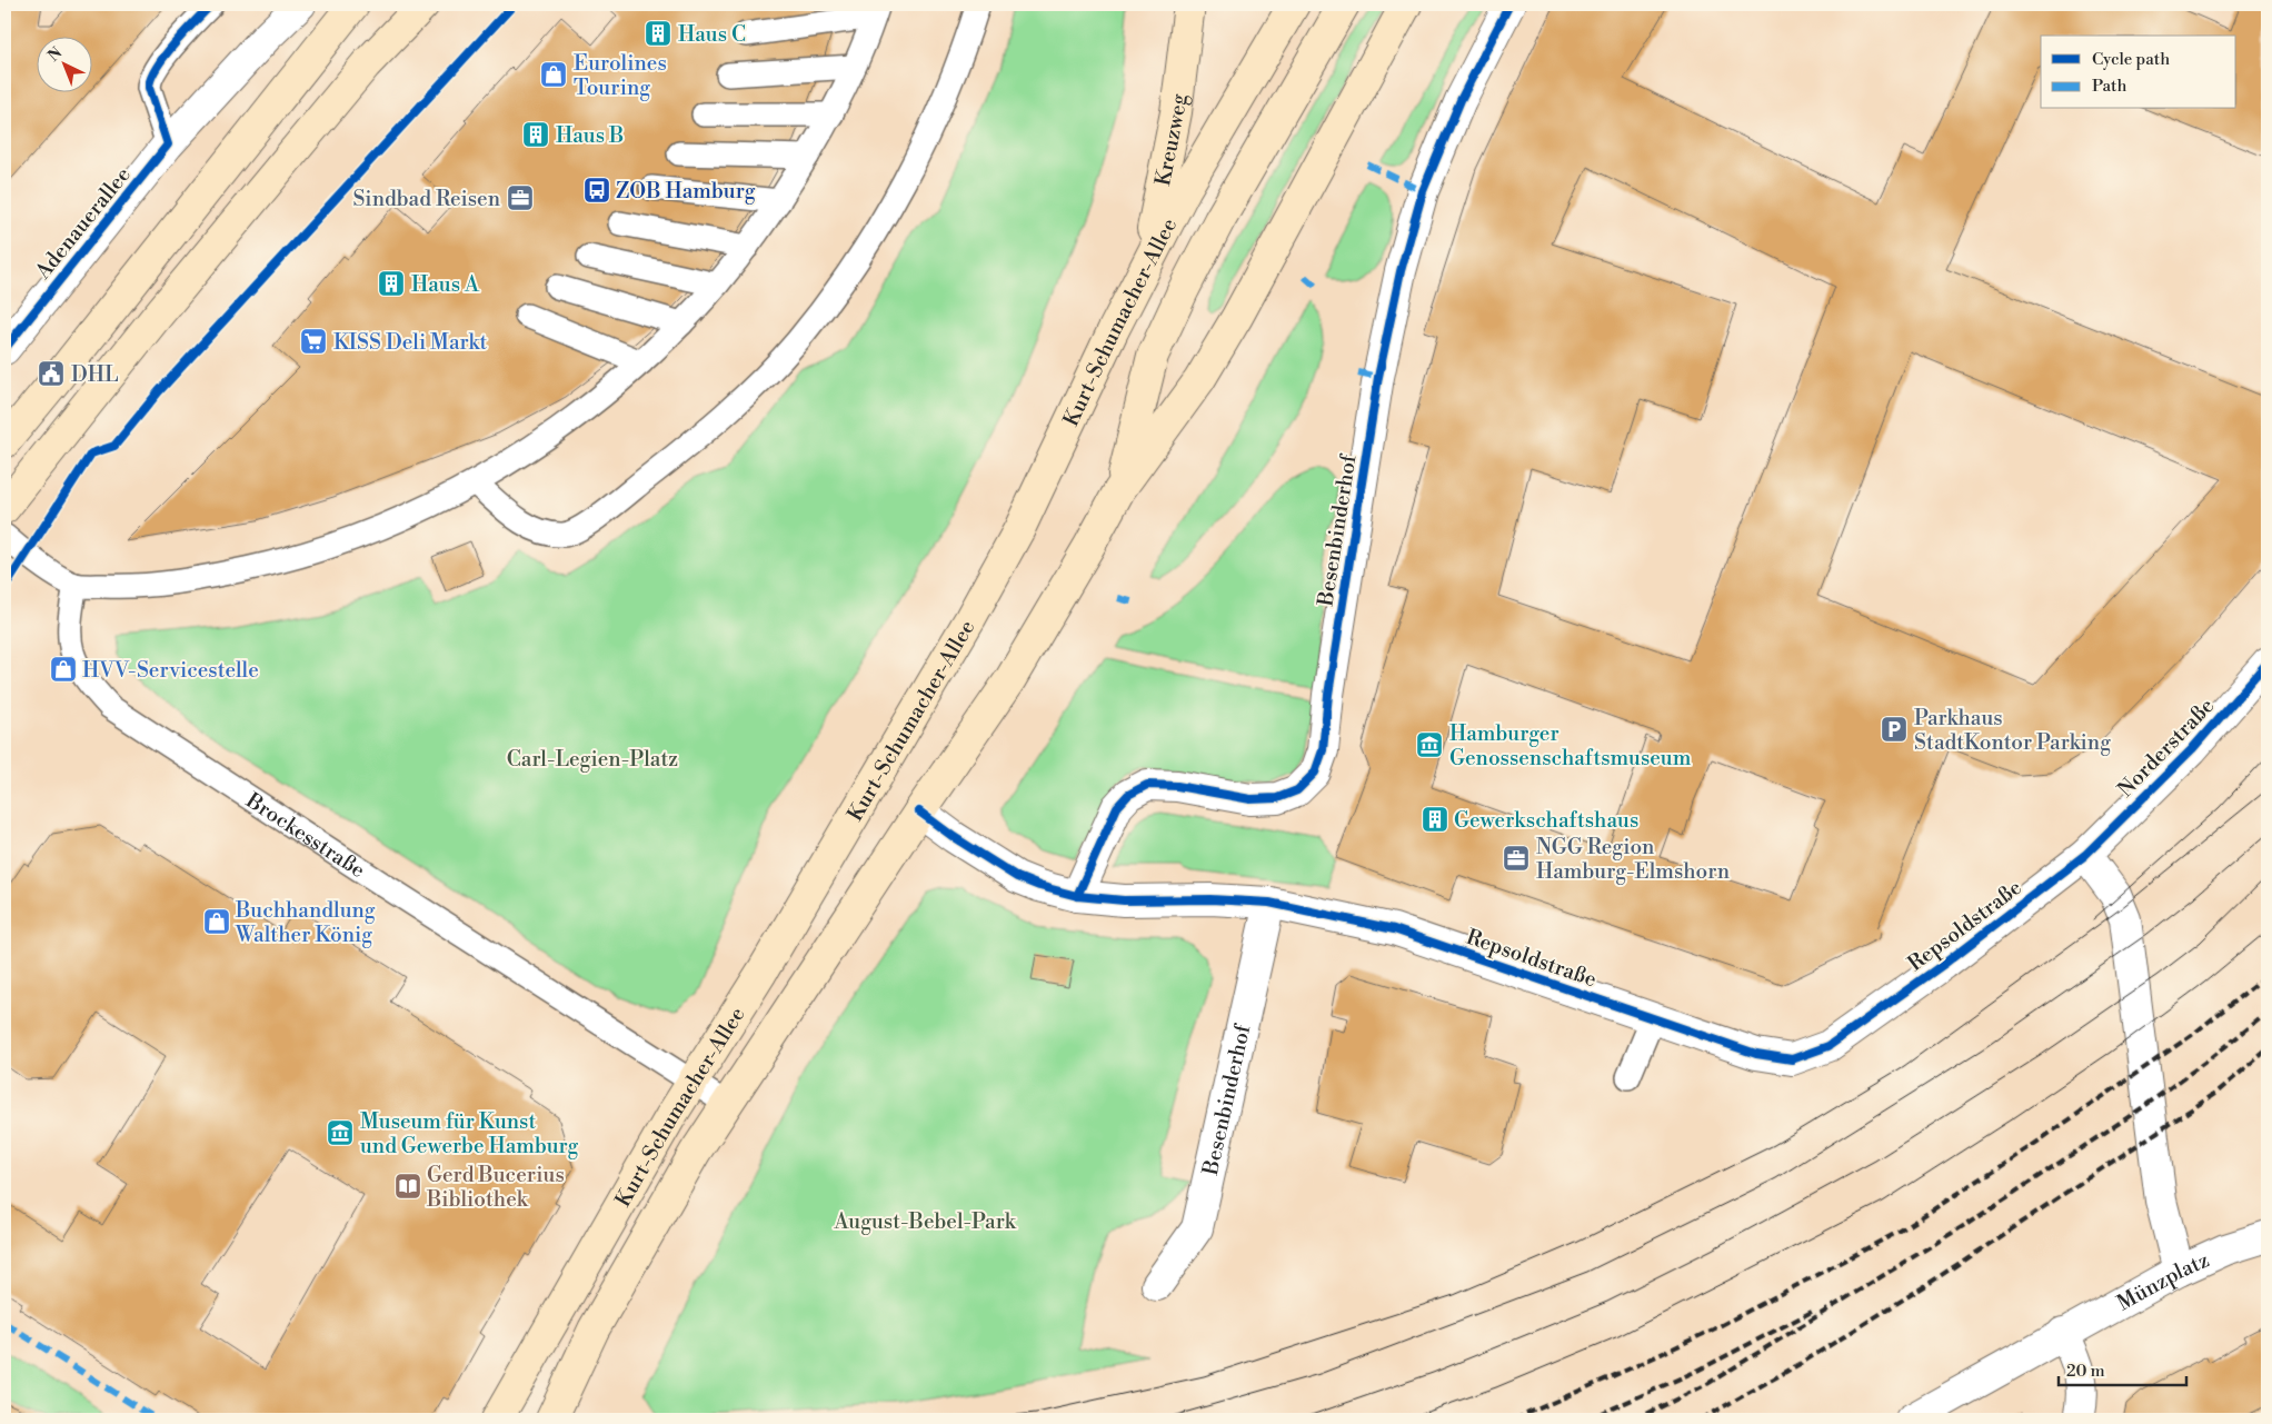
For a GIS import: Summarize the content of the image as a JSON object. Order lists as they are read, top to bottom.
{
  "streets": {
    "main road": ["Kreuzweg", "Kurt-Schumacher-Allee"],
    "street": [
      "Adenauerallee",
      "Besenbinderhof",
      "Norderstraße",
      "Repsoldstraße",
      "Münzplatz"
    ],
    "lane": ["Brockesstraße"]
  },
  "crossings": [
    ["Kreuzweg", "Kurt-Schumacher-Allee"],
    ["Kurt-Schumacher-Allee", "Brockesstraße"],
    ["Kurt-Schumacher-Allee", "Repsoldstraße"],
    ["Besenbinderhof", "Repsoldstraße"],
    ["Norderstraße", "Repsoldstraße"]
  ],
  "parks": ["Carl-Legien-Platz", "August-Bebel-Park"],
  "places": {
    "building": [
      "Haus C",
      "Haus B",
      "Haus A",
      "Gewerkschaftshaus"
    ],
    "shop": ["Eurolines Touring", "HVV-Servicestelle", "Buchhandlung Walther König"],
    "bus stop": ["ZOB Hamburg"],
    "office": ["Sindbad Reisen", "NGG Region Hamburg-Elmshorn"],
    "supermarket": ["KISS Deli Markt"],
    "public building": ["DHL"],
    "parking": ["Parkhaus StadtKontor Parking"],
    "museum": ["Hamburger Genossenschaftsmuseum", "Museum für Kunst und Gewerbe Hamburg"],
    "library": ["Gerd Bucerius Bibliothek"]
  },
  "legend": ["Cycle path", "Path"],
  "scale_bar": "20 m",
  "north": "top left"
}
